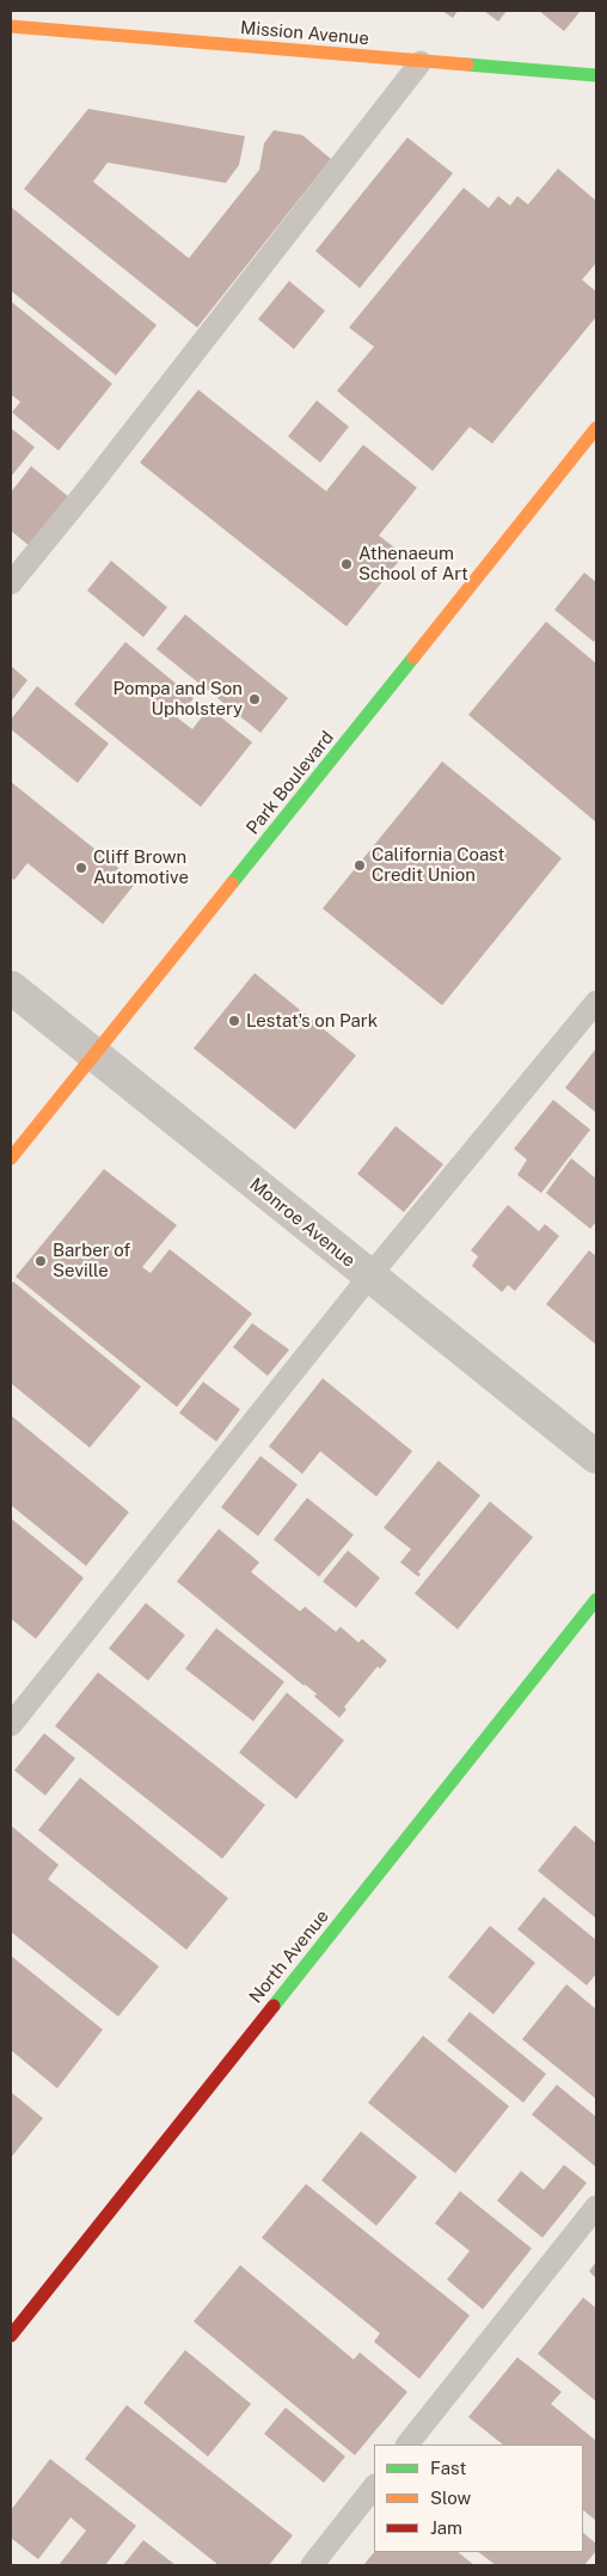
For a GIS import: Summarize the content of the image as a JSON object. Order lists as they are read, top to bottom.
{
  "streets": {
    "main road": ["Mission Avenue", "Park Boulevard", "North Avenue"],
    "street": ["Monroe Avenue"]
  },
  "crossings": [
    ["Park Boulevard", "Monroe Avenue"]
  ],
  "places": [
    "Athenaeum School of Art",
    "Pompa and Son Upholstery",
    "California Coast Credit Union",
    "Cliff Brown Automotive",
    "Lestat's on Park",
    "Barber of Seville"
  ],
  "legend": ["Fast", "Slow", "Jam"]
}
